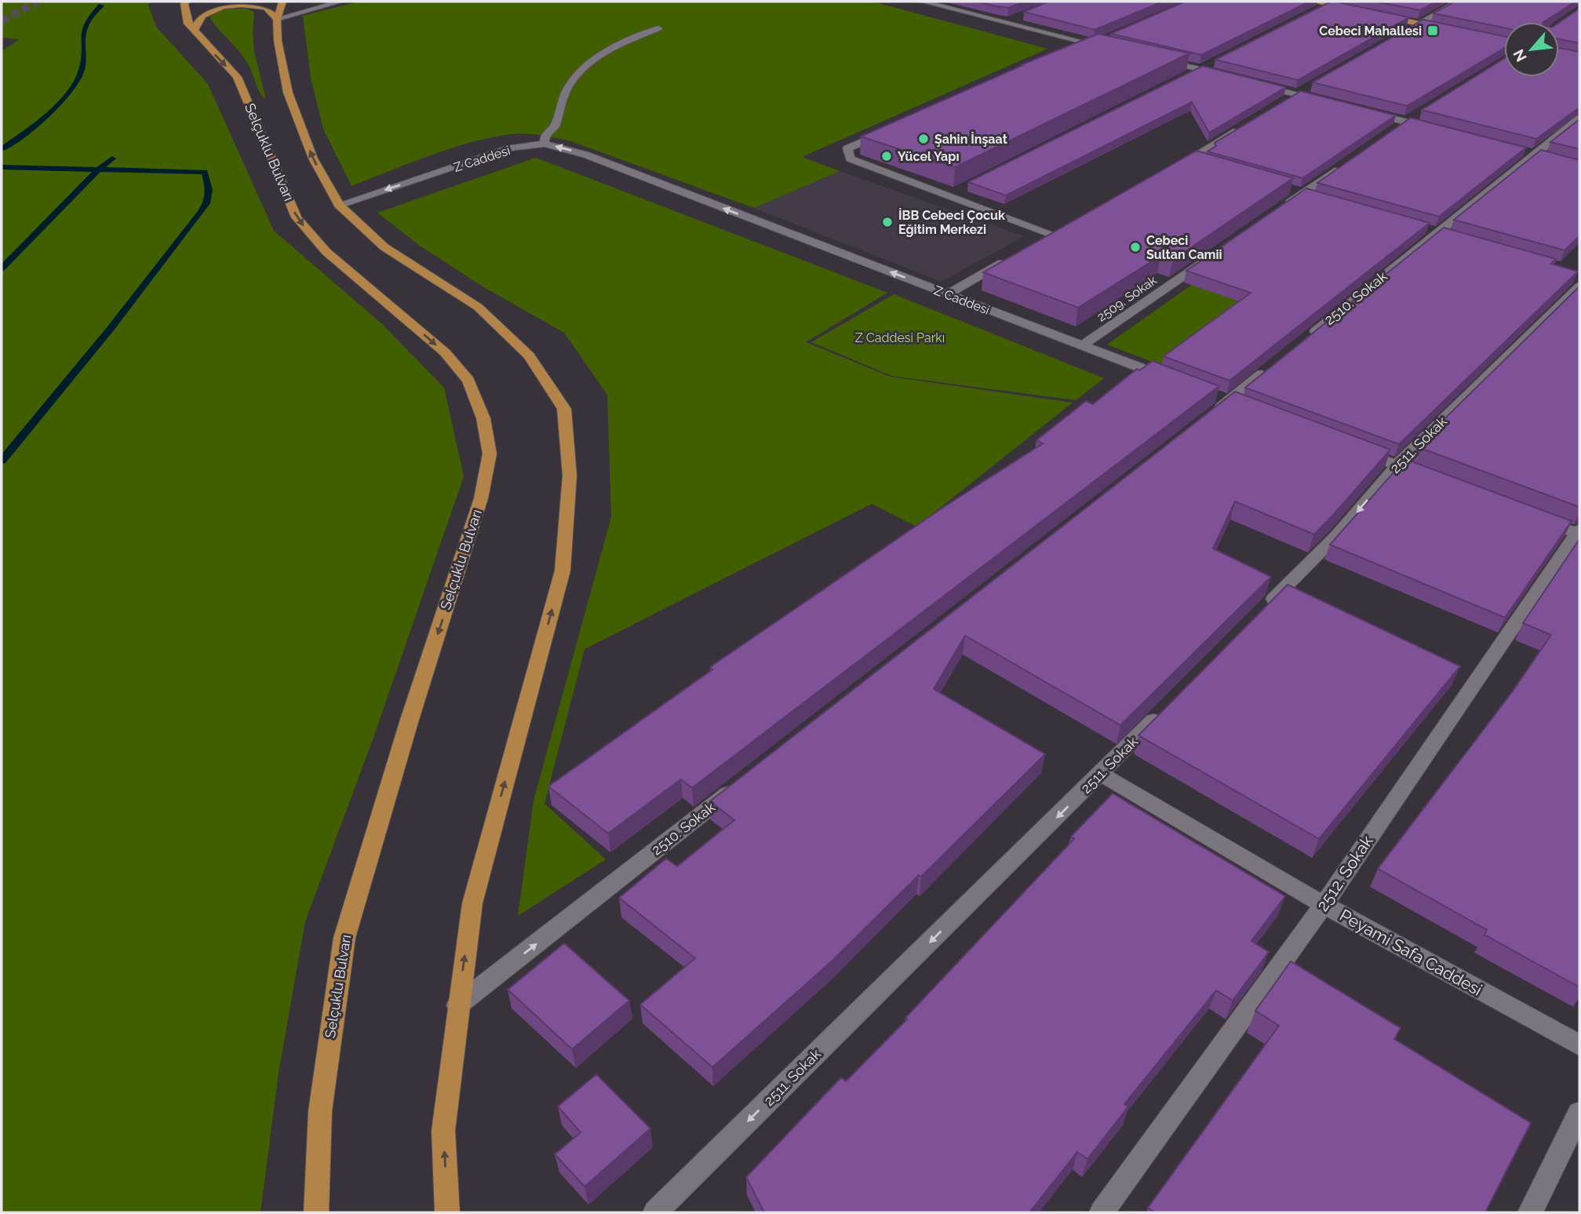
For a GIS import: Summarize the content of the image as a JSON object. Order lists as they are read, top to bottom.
{
  "streets": {
    "main road": ["Selçuklu Bulvarı"],
    "street": [
      "Z Caddesi",
      "2509. Sokak",
      "2510. Sokak",
      "2511. Sokak",
      "2512. Sokak",
      "Peyami Safa Caddesi"
    ]
  },
  "crossings": [
    ["Z Caddesi", "2509. Sokak"],
    ["2511. Sokak", "Peyami Safa Caddesi"],
    ["2512. Sokak", "Peyami Safa Caddesi"]
  ],
  "one_way": ["Z Caddesi", "2510. Sokak", "2511. Sokak"],
  "parks": ["Z Caddesi Parkı"],
  "places": {
    "transit": ["Cebeci Mahallesi"],
    "other": [
      "Şahin İnşaat",
      "Yücel Yapı",
      "İBB Cebeci Çocuk Eğitim Merkezi",
      "Cebeci Sultan Camii"
    ]
  },
  "north": "bottom left"
}
